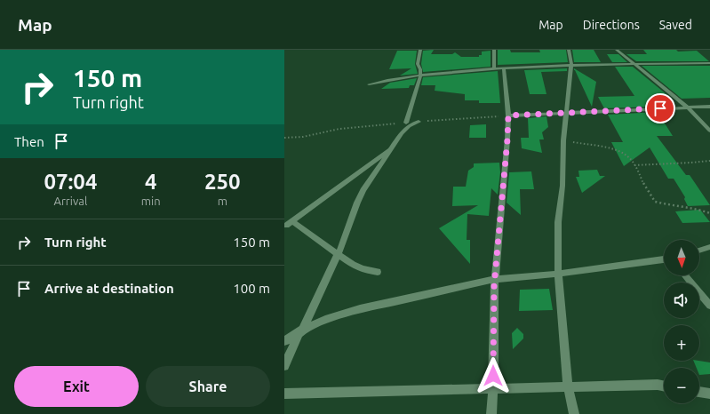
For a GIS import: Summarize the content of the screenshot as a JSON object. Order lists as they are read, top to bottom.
{
  "north": "bottom",
  "page": {
    "header": "Map",
    "nav": ["Map", "Directions", "Saved"],
    "turn": ["150 m", "Turn right"],
    "then": "Then",
    "eta": [
      "07:04",
      "Arrival",
      "4",
      "min",
      "250",
      "m"
    ],
    "list": [
      {
        "name": "Turn right",
        "value": "150 m"
      },
      {
        "name": "Arrive at destination",
        "value": "100 m"
      }
    ],
    "map_buttons": ["+", "−"],
    "buttons": ["Exit", "Share"]
  }
}
